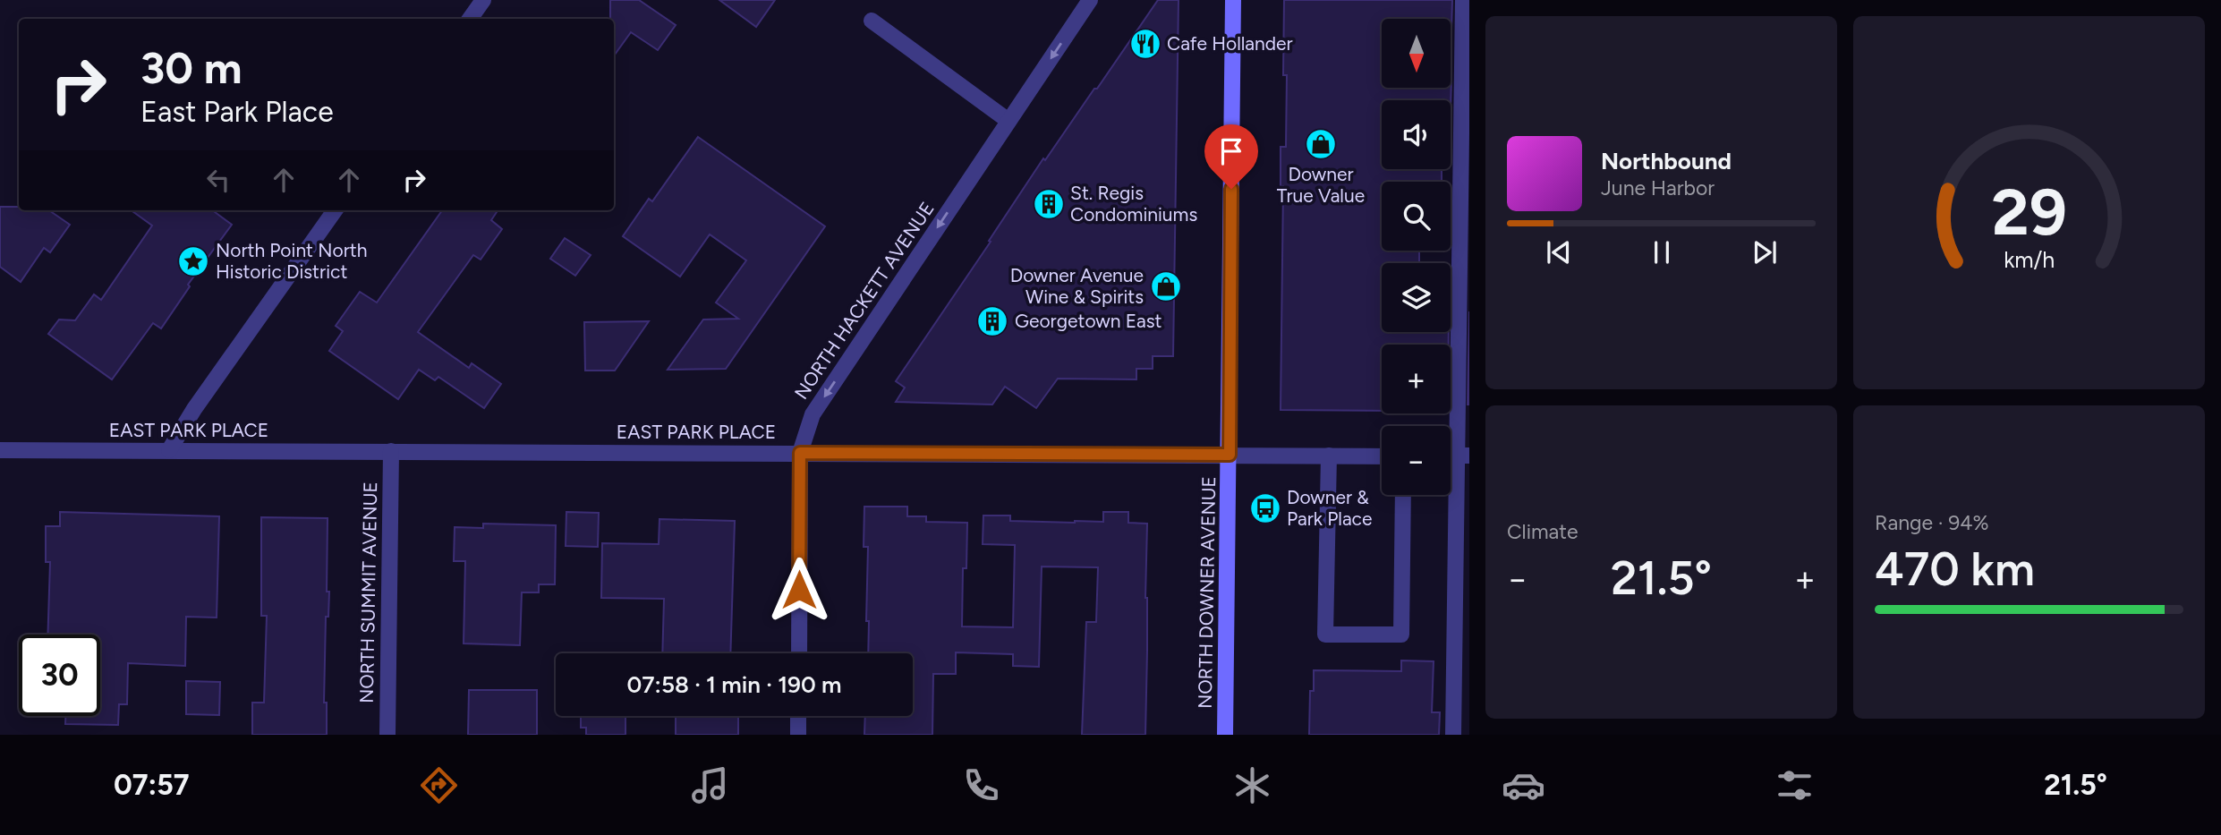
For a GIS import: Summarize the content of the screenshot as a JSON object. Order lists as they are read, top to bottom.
{
  "streets": {
    "street": [
      "NORTH HACKETT AVENUE",
      "EAST PARK PLACE",
      "NORTH SUMMIT AVENUE",
      "NORTH DOWNER AVENUE"
    ]
  },
  "crossings": [
    ["NORTH HACKETT AVENUE", "EAST PARK PLACE"],
    ["EAST PARK PLACE", "NORTH SUMMIT AVENUE"],
    ["EAST PARK PLACE", "NORTH DOWNER AVENUE"]
  ],
  "one_way": ["NORTH HACKETT AVENUE"],
  "places": {
    "restaurant": ["Cafe Hollander"],
    "shop": ["Downer True Value", "Downer Avenue Wine & Spirits"],
    "building": ["St. Regis Condominiums", "Georgetown East"],
    "place": ["North Point North Historic District"],
    "bus stop": ["Downer & Park Place"]
  },
  "north": "bottom",
  "page": {
    "map_buttons": ["+", "−"],
    "turn": ["30 m", "East Park Place"],
    "song": ["Northbound", "June Harbor"],
    "tile": [
      "Climate",
      ["Range · 94%", "470 km"]
    ],
    "heat": ["−", "21.5°", "+"],
    "limit": "30",
    "trip": "07:58 · 1 min · 190 m",
    "tabs": ["07:57", "21.5°"],
    "gauge": ["29", "km/h"]
  }
}
